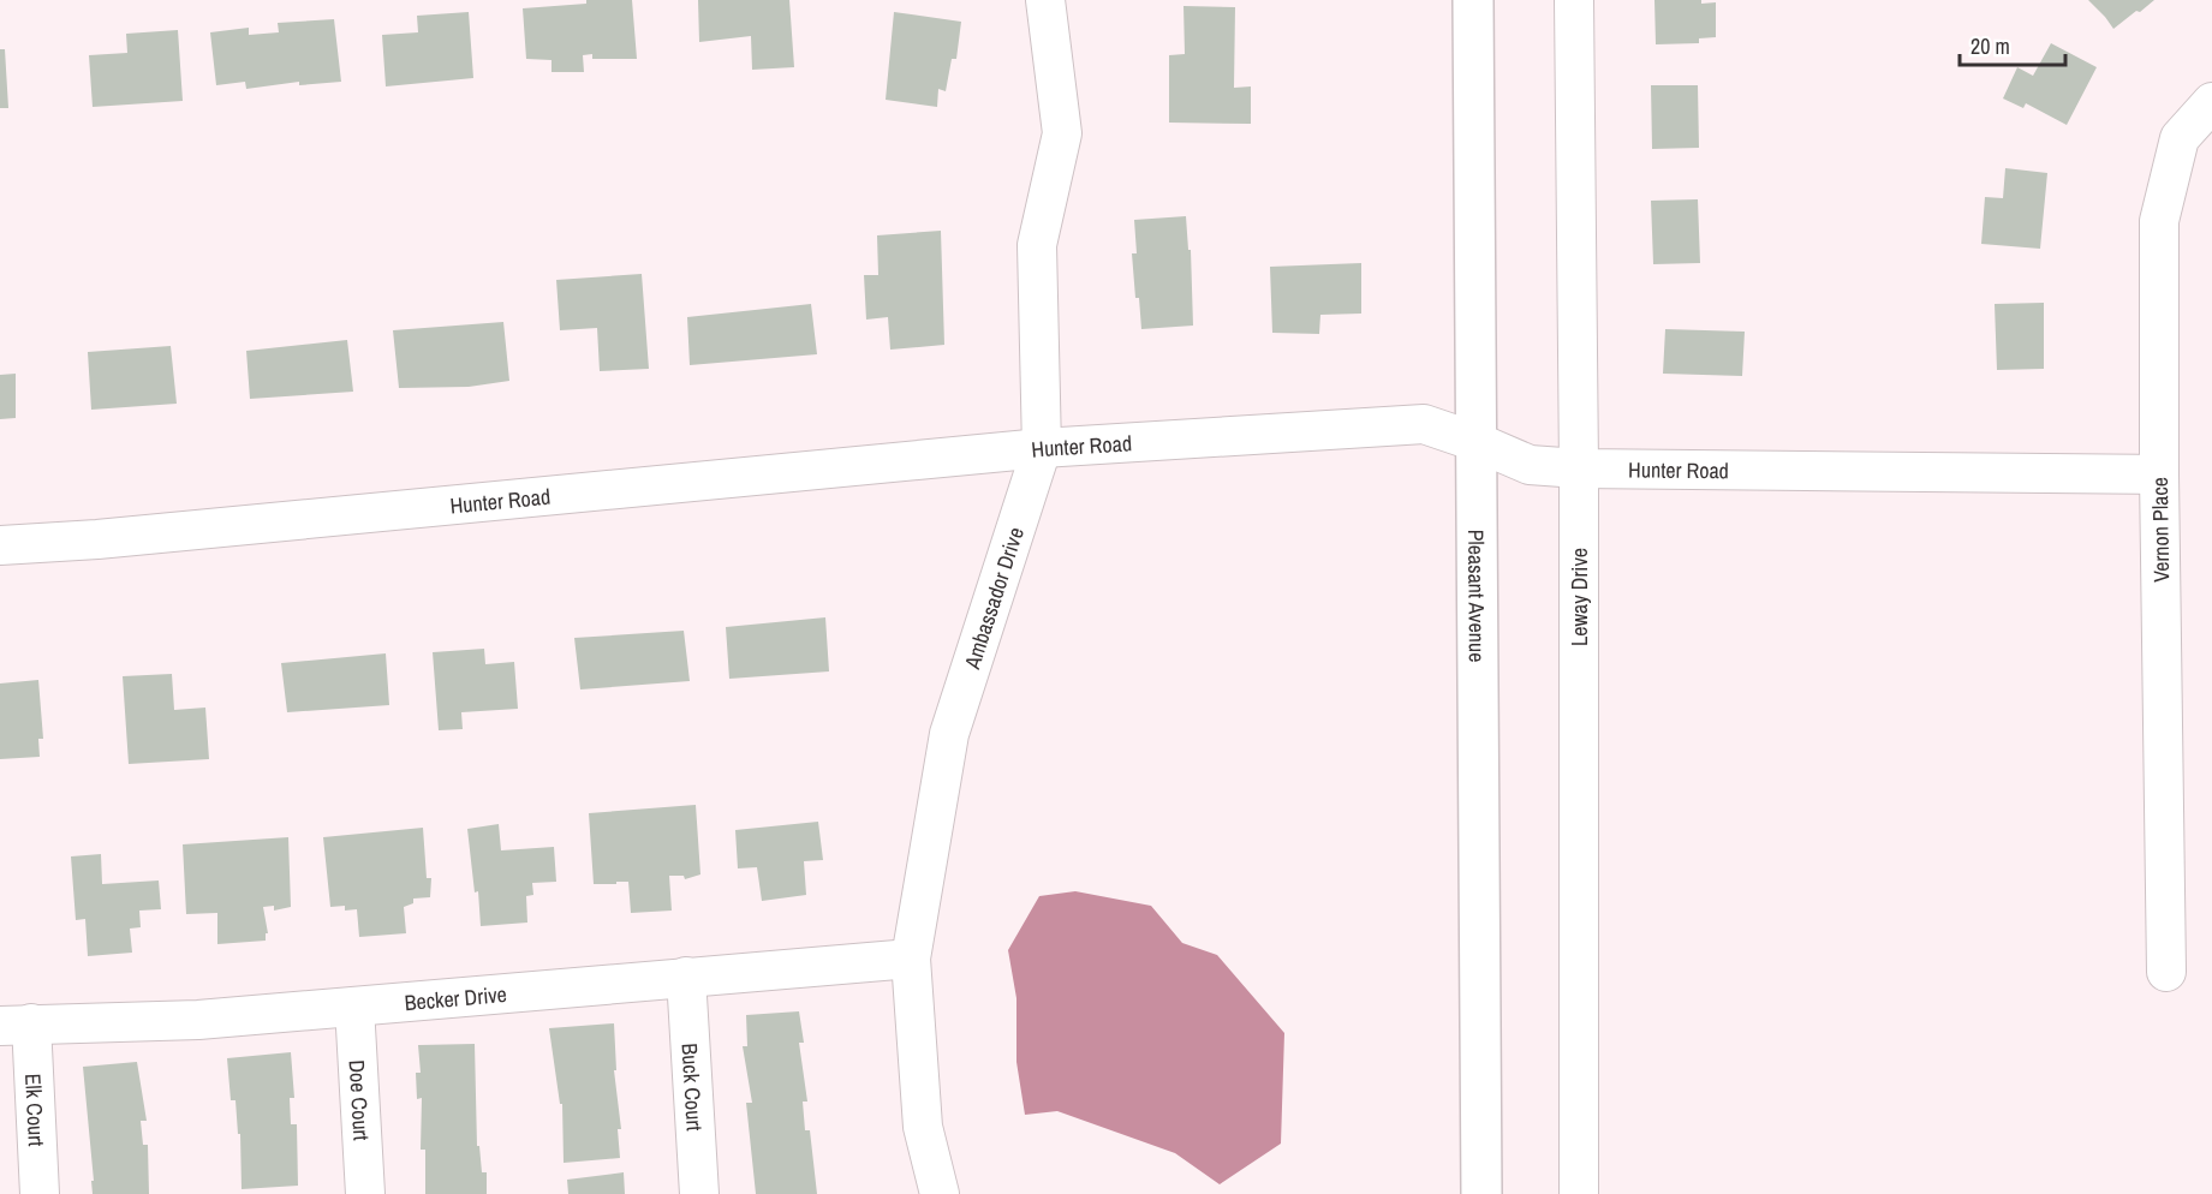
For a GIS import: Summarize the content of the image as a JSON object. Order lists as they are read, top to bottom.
{
  "streets": {
    "main road": ["Pleasant Avenue"],
    "street": [
      "Hunter Road",
      "Vernon Place",
      "Leway Drive",
      "Ambassador Drive",
      "Becker Drive",
      "Buck Court",
      "Doe Court",
      "Elk Court"
    ]
  },
  "crossings": [
    ["Hunter Road", "Vernon Place"],
    ["Hunter Road", "Pleasant Avenue"],
    ["Hunter Road", "Leway Drive"],
    ["Hunter Road", "Ambassador Drive"],
    ["Ambassador Drive", "Becker Drive"],
    ["Becker Drive", "Buck Court"],
    ["Becker Drive", "Doe Court"],
    ["Becker Drive", "Elk Court"]
  ],
  "scale_bar": "20 m"
}
